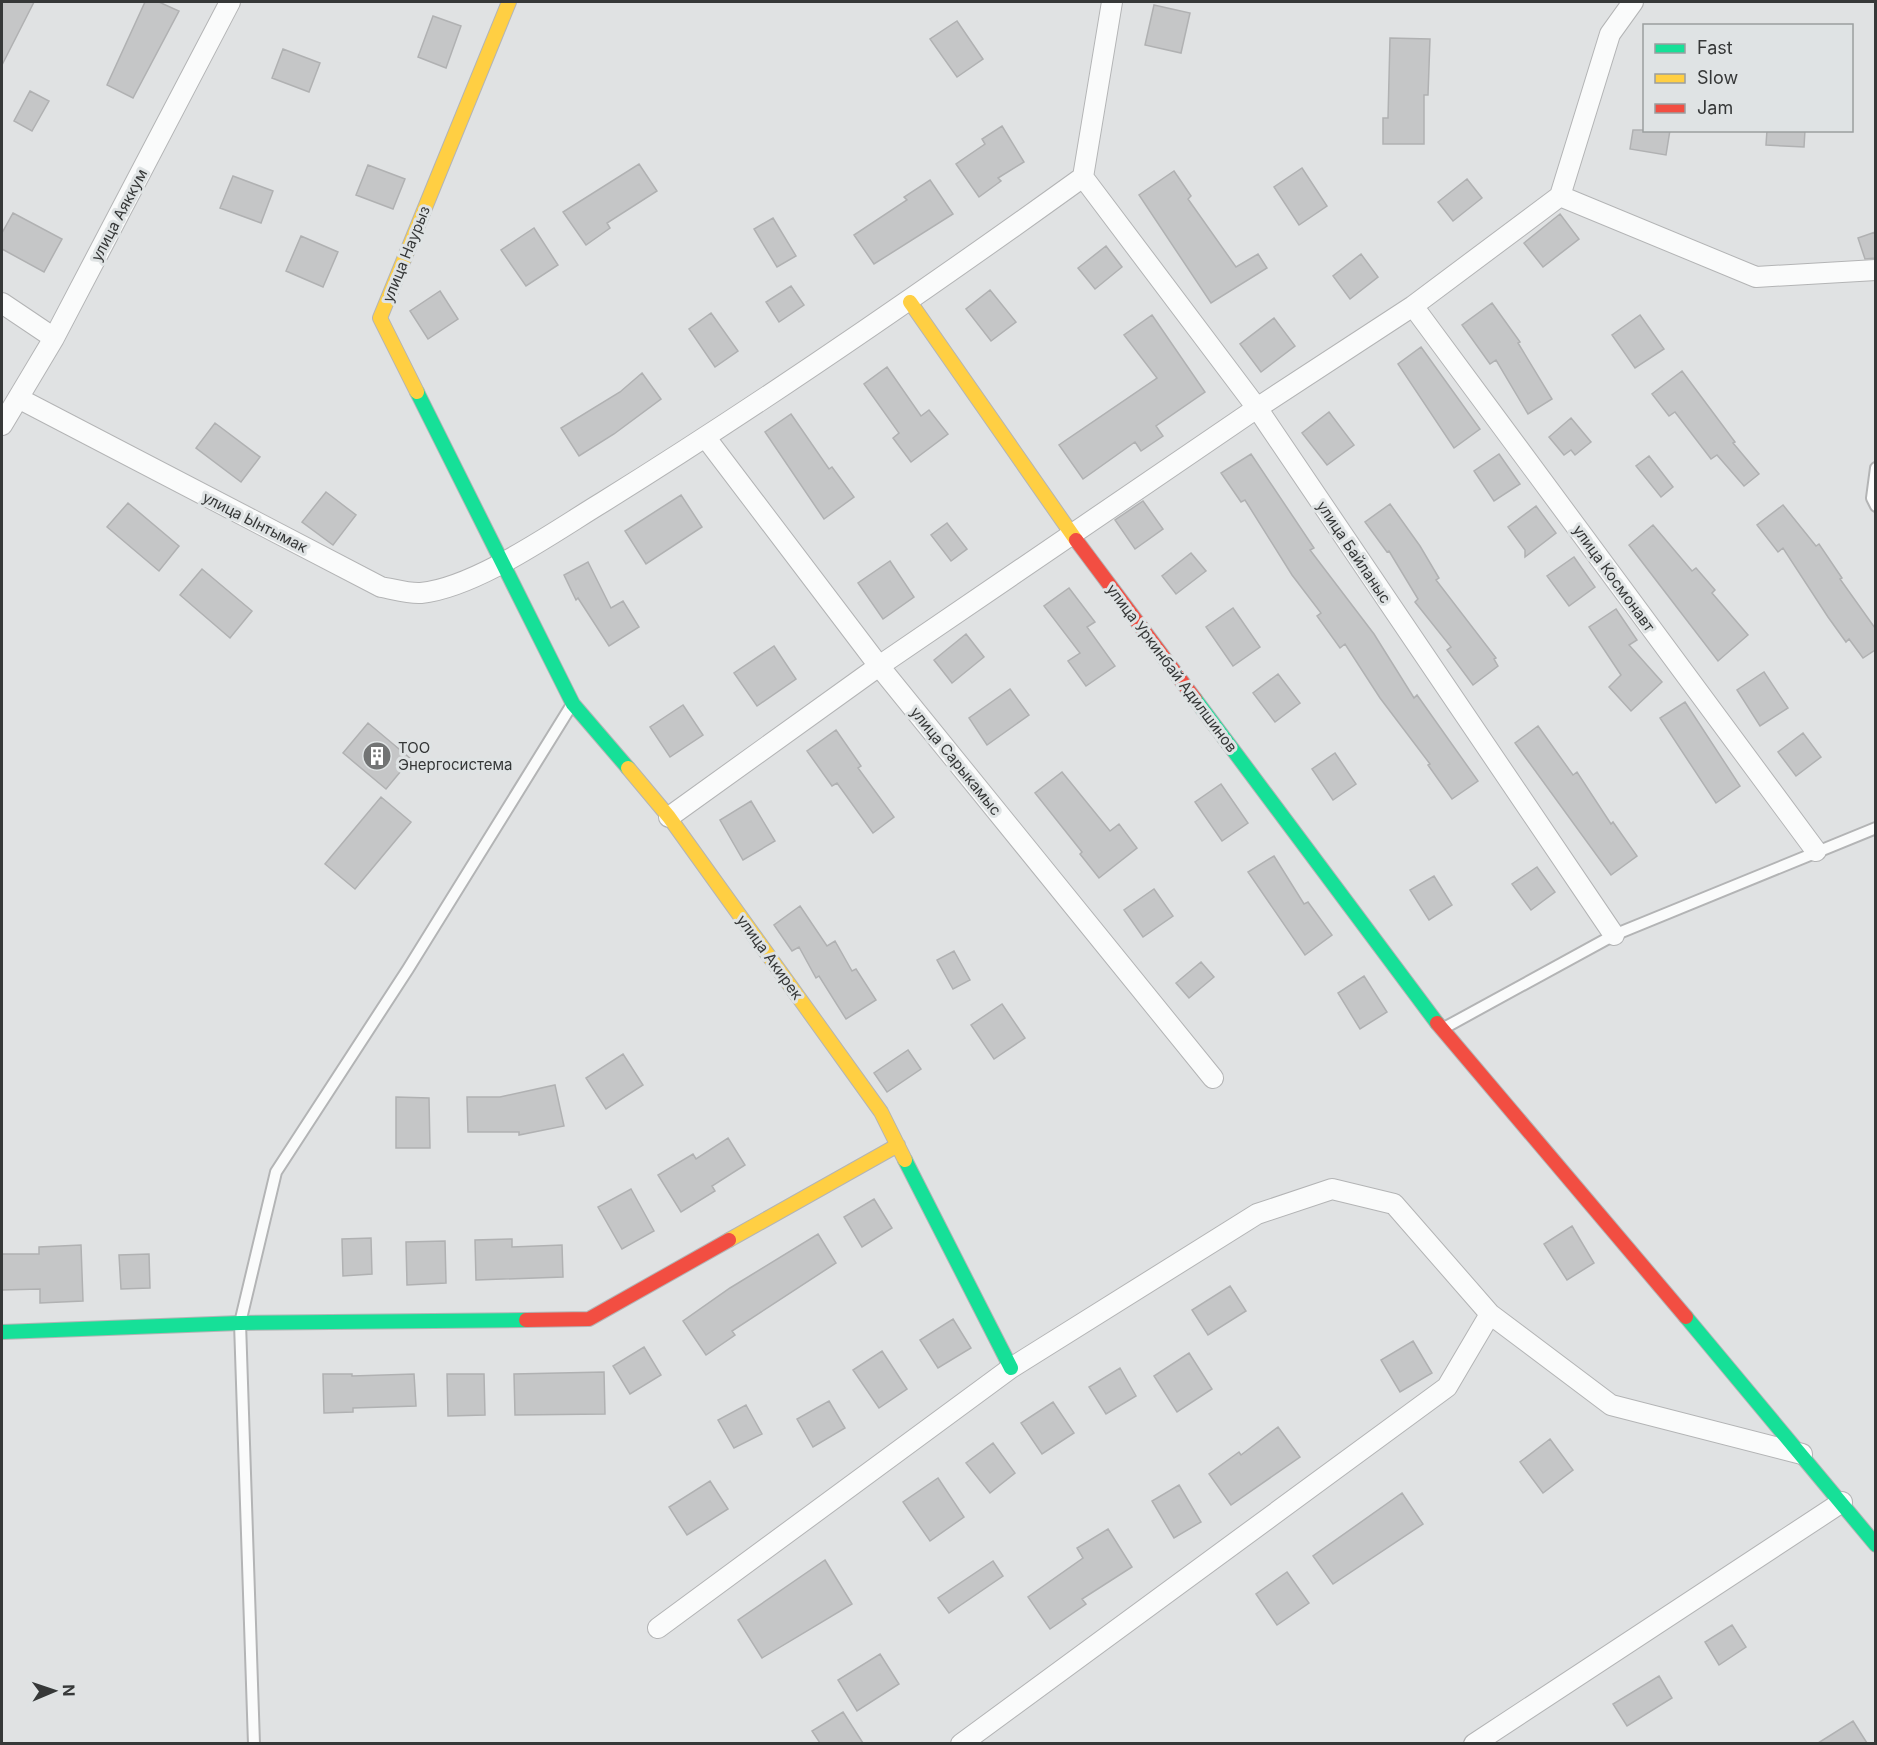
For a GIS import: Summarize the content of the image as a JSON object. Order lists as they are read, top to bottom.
{
  "streets": {
    "street": [
      "улица Аяккум",
      "улица Наурыз",
      "улица Ынтымак",
      "улица Байланыс",
      "улица Космонавт",
      "улица Уркинбай Адилшинов",
      "улица Сарыкамыс",
      "улица Акирек"
    ]
  },
  "crossings": [
    ["улица Аяккум", "улица Ынтымак"],
    ["улица Наурыз", "улица Ынтымак"],
    ["улица Наурыз", "улица Акирек"],
    ["улица Ынтымак", "улица Байланыс"],
    ["улица Ынтымак", "улица Уркинбай Адилшинов"],
    ["улица Ынтымак", "улица Сарыкамыс"],
    ["улица Ынтымак", "улица Акирек"]
  ],
  "places": {
    "building": ["ТОО Энергосистема"]
  },
  "legend": ["Fast", "Slow", "Jam"],
  "north": "right"
}
